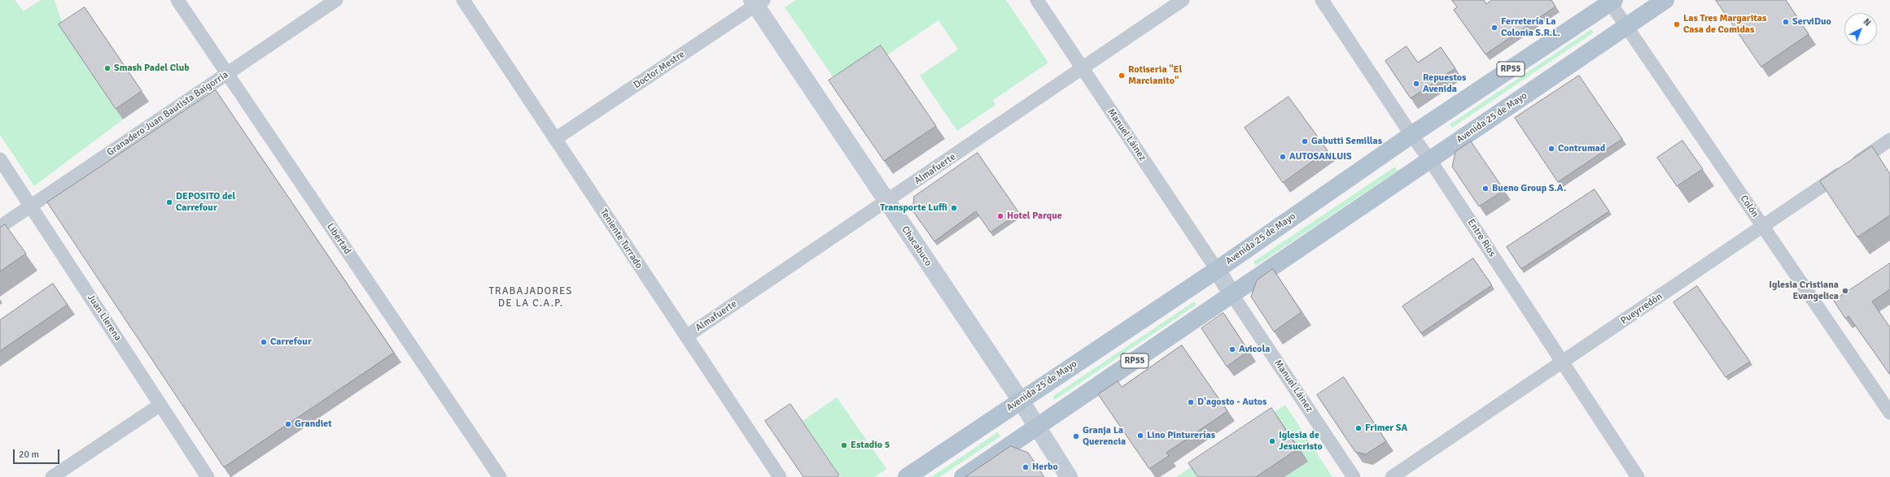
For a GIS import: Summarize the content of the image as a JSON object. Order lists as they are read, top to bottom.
{
  "streets": {
    "main road": ["RP55", "Avenida 25 de Mayo", "Chacabuco"],
    "street": [
      "Doctor Mestre",
      "Granadero Juan Bautista Baigorria",
      "Manuel Láinez",
      "Almafuerte",
      "Colón",
      "Entre Ríos",
      "Libertad",
      "Teniente Turrado",
      "Pueyrredón",
      "Juan Llerena"
    ]
  },
  "crossings": [
    ["Doctor Mestre", "Teniente Turrado"],
    ["Doctor Mestre", "Chacabuco"],
    ["Granadero Juan Bautista Baigorria", "Libertad"],
    ["Granadero Juan Bautista Baigorria", "Juan Llerena"],
    ["Avenida 25 de Mayo", "Manuel Láinez"],
    ["Avenida 25 de Mayo", "Colón"],
    ["Avenida 25 de Mayo", "Entre Ríos"],
    ["Avenida 25 de Mayo", "Chacabuco"],
    ["Manuel Láinez", "Almafuerte"],
    ["Almafuerte", "Teniente Turrado"],
    ["Almafuerte", "Chacabuco"],
    ["Colón", "Pueyrredón"],
    ["Entre Ríos", "Pueyrredón"]
  ],
  "districts": ["TRABAJADORES DE LA C.A.P."],
  "places": [
    "ServiDuo",
    "Las Tres Margaritas Casa de Comidas",
    "Ferretería La Colonia S.R.L.",
    "Smash Padel Club",
    "Rotiseria \"El Marcianito\"",
    "Repuestos Avenida",
    "Gabutti Semillas",
    "Contrumad",
    "AUTOSANLUIS",
    "Bueno Group S.A.",
    "DEPOSITO del Carrefour",
    "Transporte Luffi",
    "Hotel Parque",
    "Iglesia Cristiana Evangelica",
    "Carrefour",
    "Avicola",
    "D'agosto - Autos",
    "Grandiet",
    "Frimer SA",
    "Lino Pinturerías",
    "Granja La Querencia",
    "Iglesia de Jesucristo",
    "Estadio 5",
    "Herbo"
  ],
  "scale_bar": "20 m",
  "north": "top right"
}
